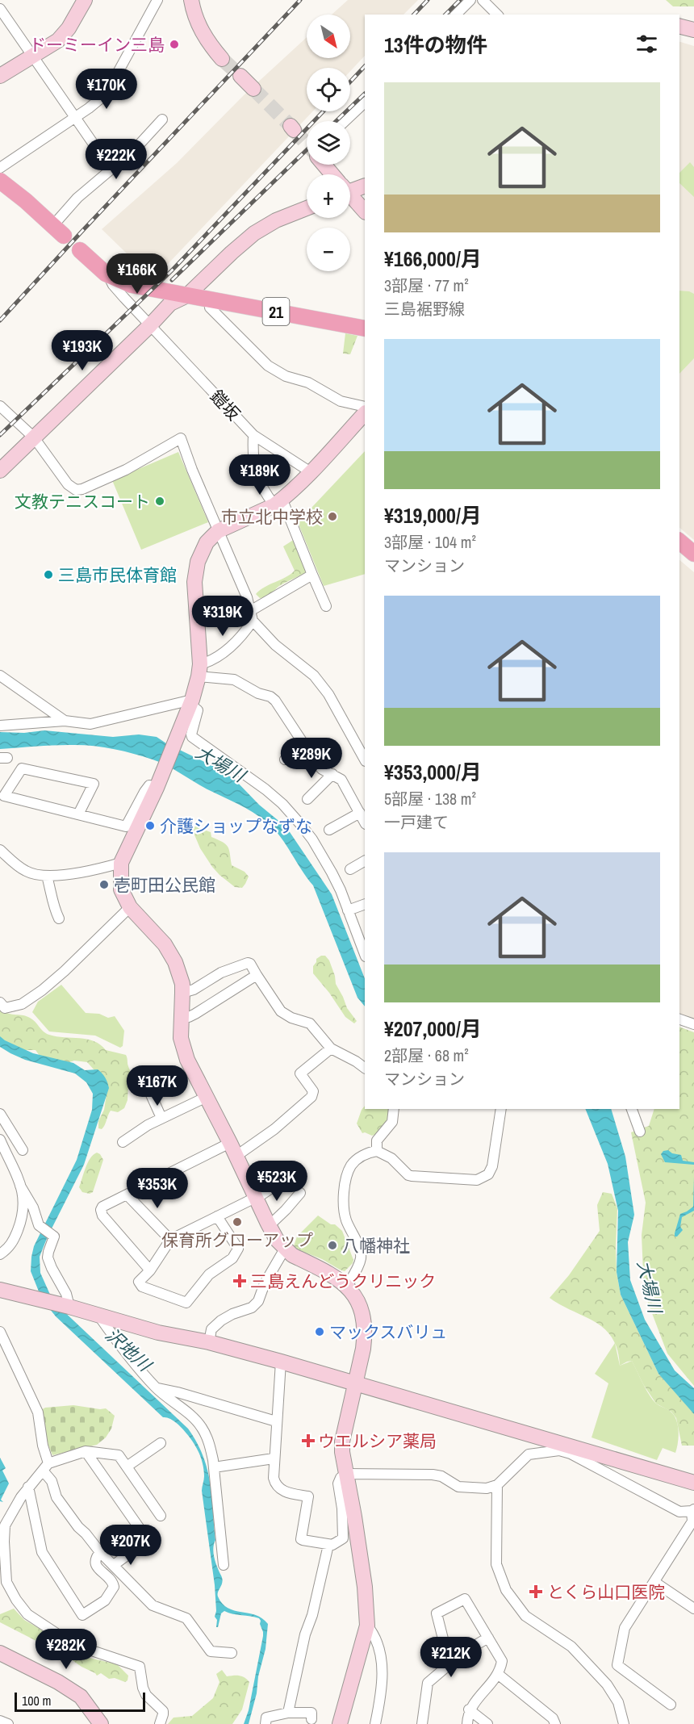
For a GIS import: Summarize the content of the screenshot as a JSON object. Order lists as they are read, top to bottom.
{
  "streets": {
    "main road": ["21"],
    "street": ["鎧坂"]
  },
  "crossings": [
    ["21", "鎧坂"]
  ],
  "water": ["大場川", "沢地川"],
  "places": {
    "other": [
      "ドーミーイン三島",
      "文教テニスコート",
      "市立北中学校",
      "三島市民体育館",
      "介護ショップなずな",
      "壱町田公民館",
      "保育所グローアップ",
      "八幡神社",
      "マックスバリュ"
    ],
    "health": ["三島えんどうクリニック", "ウエルシア薬局", "とくら山口医院"]
  },
  "scale_bar": "100 m",
  "north": "bottom right",
  "page": {
    "map_buttons": ["+", "−"],
    "heading": "13件の物件",
    "price": [
      "¥170K",
      "¥222K",
      "¥166K",
      "¥193K",
      "¥189K",
      "¥319K",
      "¥289K",
      "¥167K",
      "¥523K",
      "¥353K",
      "¥207K",
      "¥282K",
      "¥212K"
    ],
    "list": [
      {
        "name": "¥166,000/月",
        "note": "3部屋 · 77 m² · 三島裾野線"
      },
      {
        "name": "¥319,000/月",
        "note": "3部屋 · 104 m² · マンション"
      },
      {
        "name": "¥353,000/月",
        "note": "5部屋 · 138 m² · 一戸建て"
      },
      {
        "name": "¥207,000/月",
        "note": "2部屋 · 68 m² · マンション"
      }
    ],
    "scale": "100 m"
  }
}
